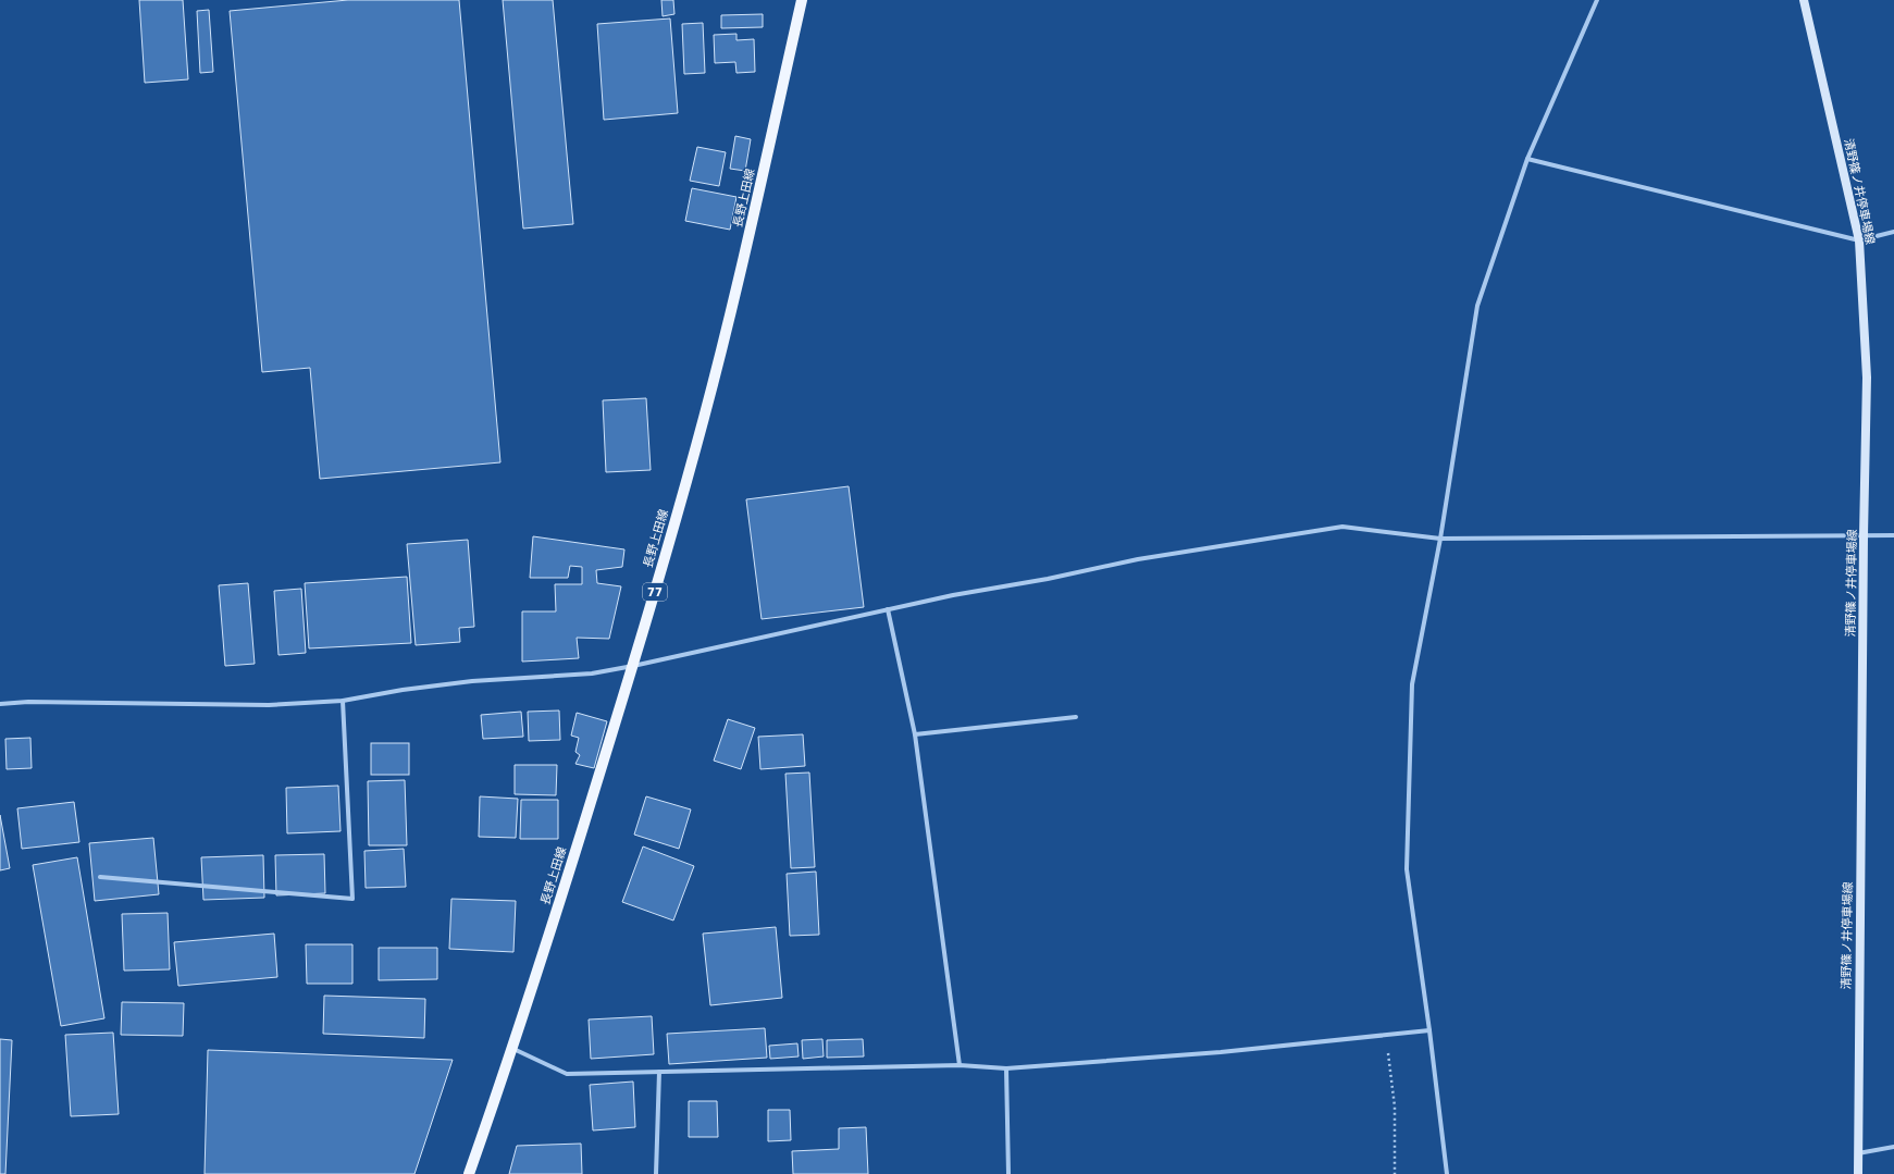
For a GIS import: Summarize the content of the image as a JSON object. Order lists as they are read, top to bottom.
{
  "streets": {
    "main road": ["清野篠ノ井停車場線", "長野上田線", "77"]
  }
}
